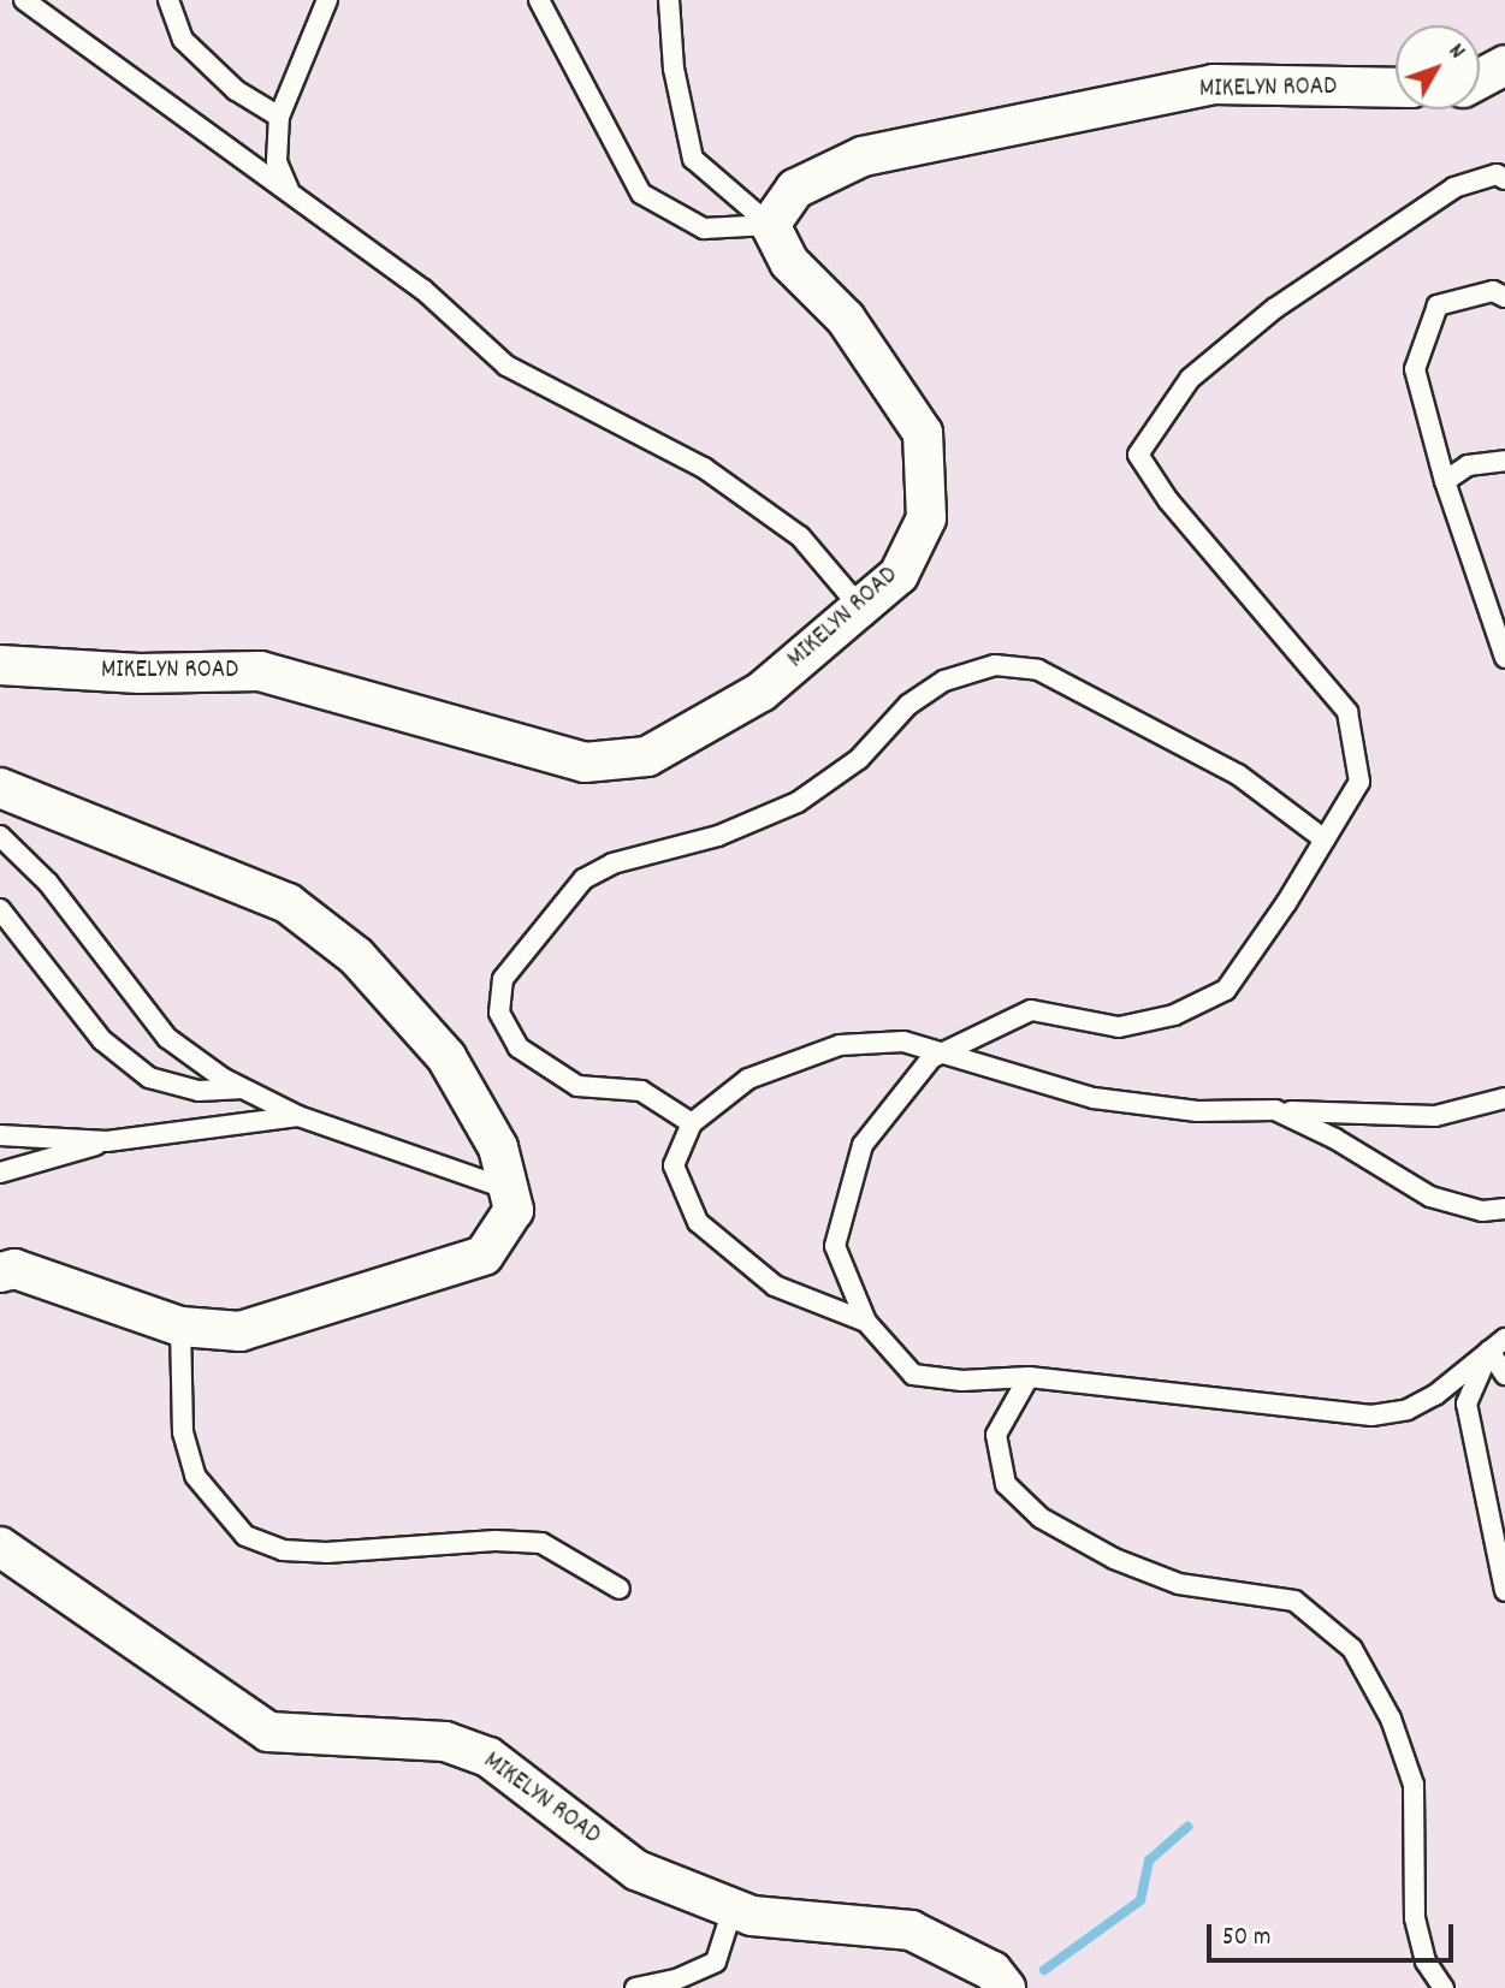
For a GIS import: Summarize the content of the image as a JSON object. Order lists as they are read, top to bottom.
{
  "streets": {
    "street": ["MIKELYN ROAD"]
  },
  "scale_bar": "50 m",
  "north": "top right"
}
